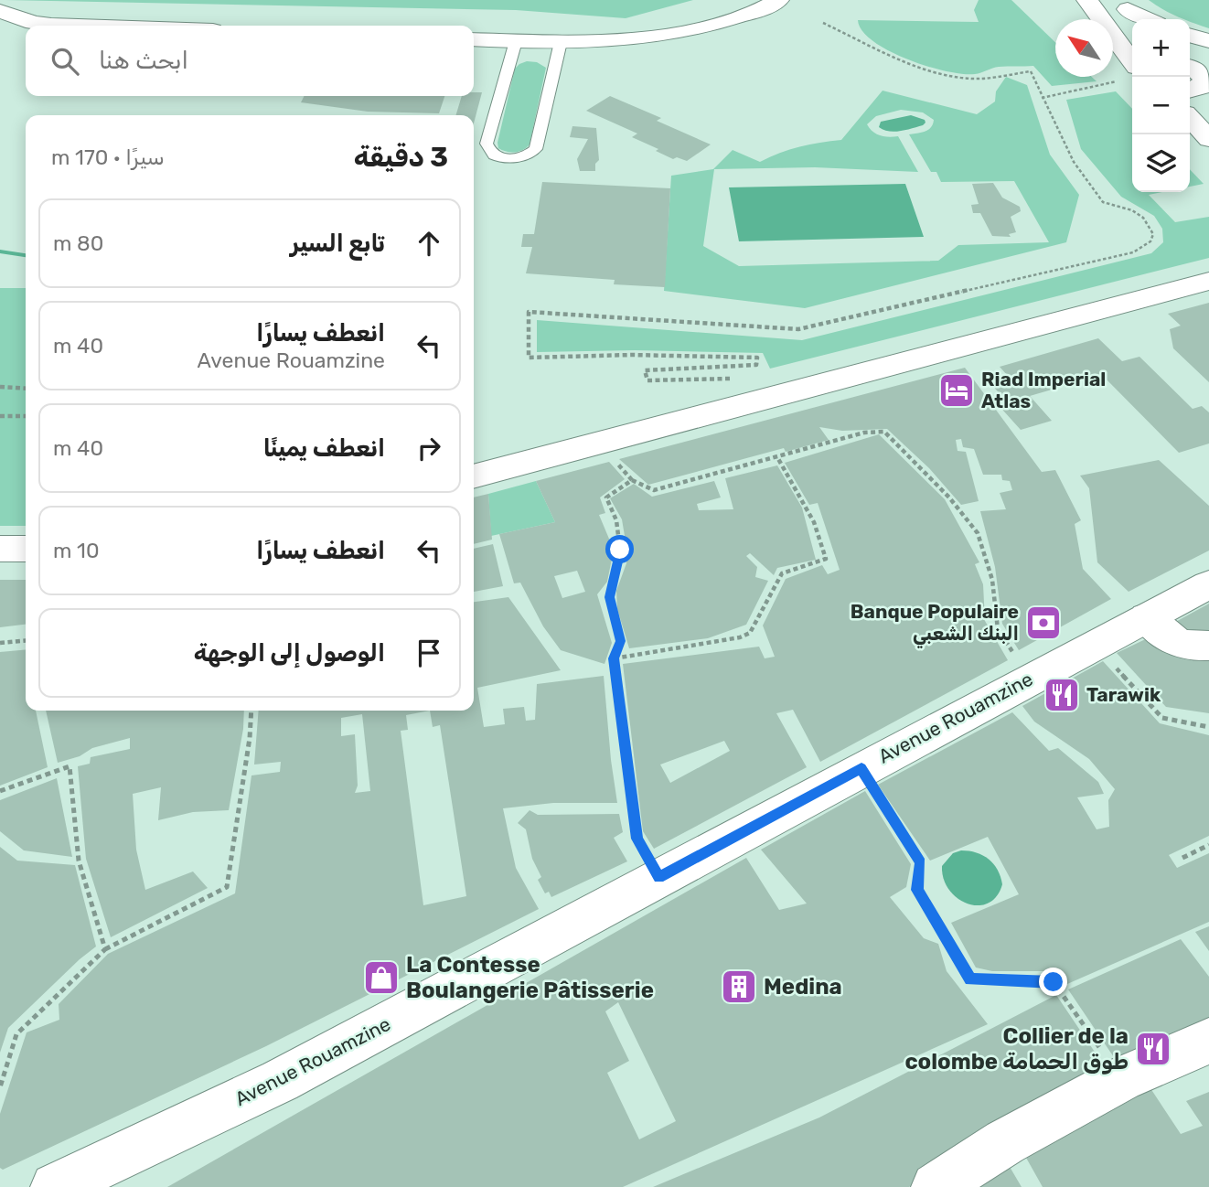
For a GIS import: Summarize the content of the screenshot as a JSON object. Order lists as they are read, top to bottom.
{
  "streets": {
    "main road": ["Avenue Rouamzine"]
  },
  "places": {
    "hotel": ["Riad Imperial Atlas"],
    "bank": ["Banque Populaire البنك الشعبي"],
    "restaurant": ["Tarawik", "Collier de la colombe طوق الحمامة"],
    "shop": ["La Contesse Boulangerie Pâtisserie"],
    "building": ["Medina"]
  },
  "north": "top left",
  "page": {
    "map_buttons": ["+", "−"],
    "search": "ابحث هنا",
    "heading": ["3 دقيقة", "سيرًا · 170 m"],
    "list": [
      ["تابع السير", "80 m"],
      ["انعطف يسارًا", "Avenue Rouamzine", "40 m"],
      ["انعطف يمينًا", "40 m"],
      ["انعطف يسارًا", "10 m"],
      "الوصول إلى الوجهة"
    ]
  }
}
